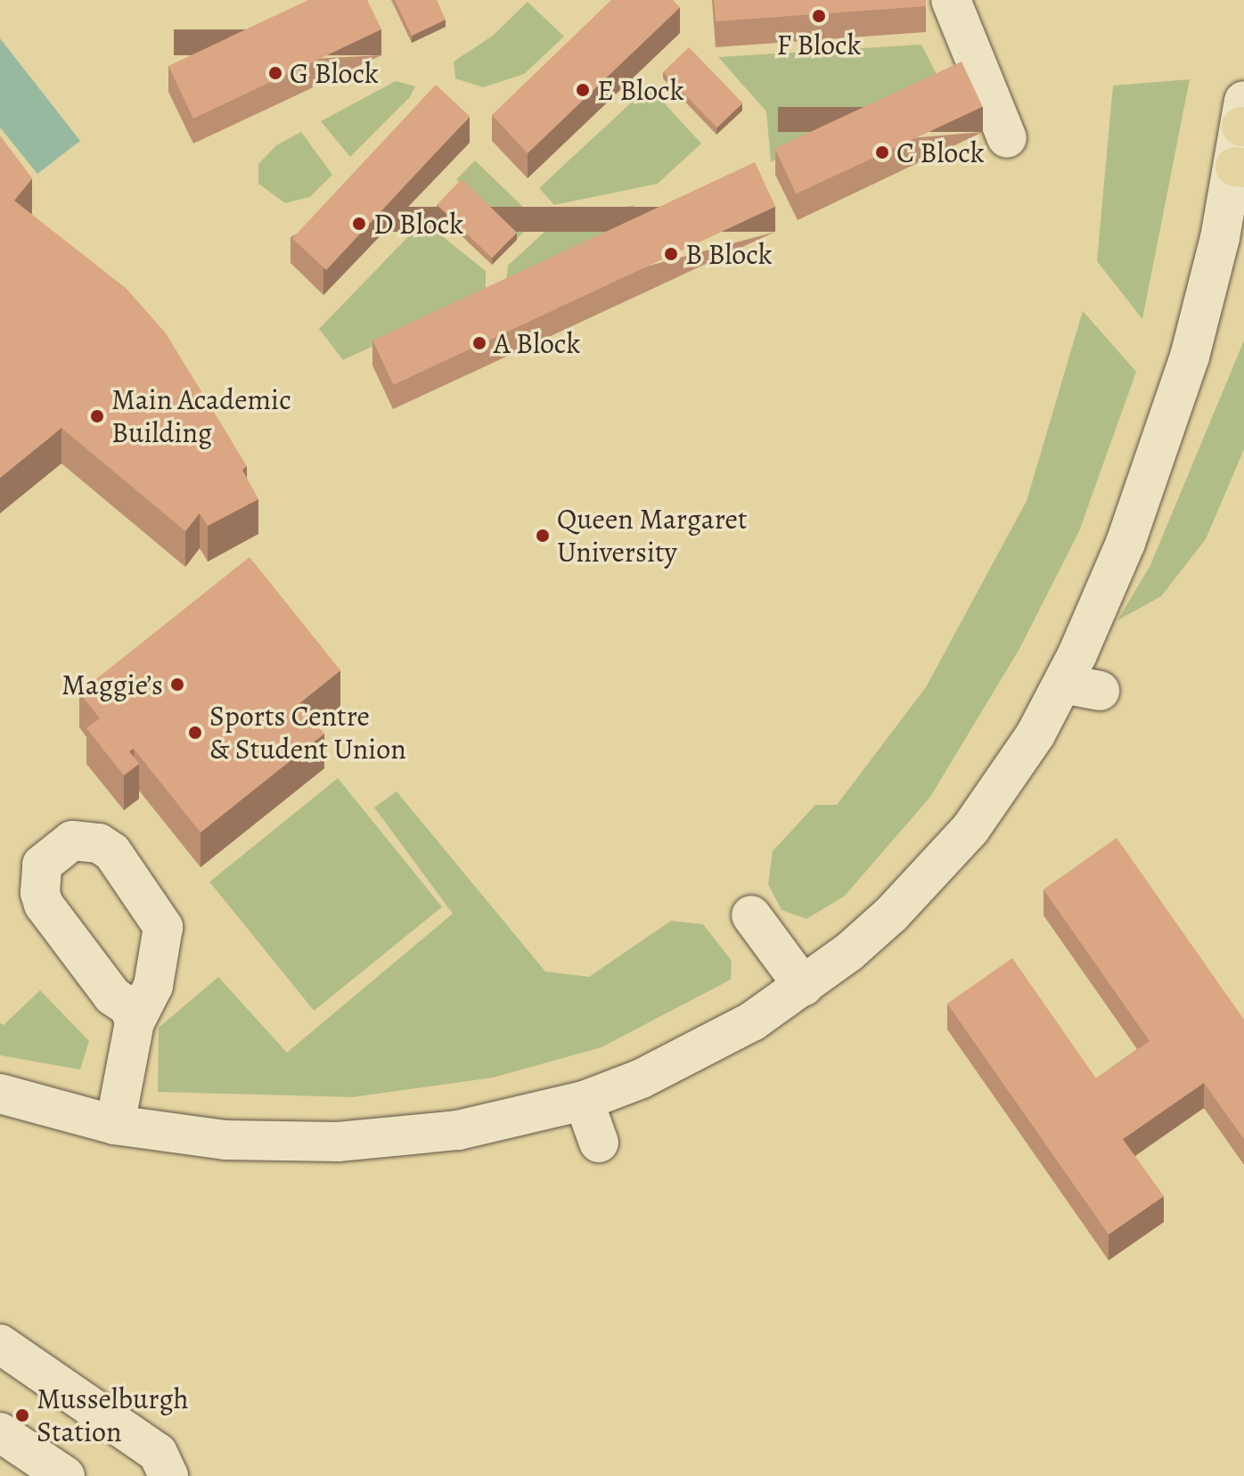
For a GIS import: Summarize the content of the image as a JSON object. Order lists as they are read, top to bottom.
{
  "places": [
    "F Block",
    "G Block",
    "E Block",
    "C Block",
    "D Block",
    "B Block",
    "A Block",
    "Main Academic Building",
    "Queen Margaret University",
    "Maggie’s",
    "Sports Centre & Student Union",
    "Musselburgh Station"
  ]
}
